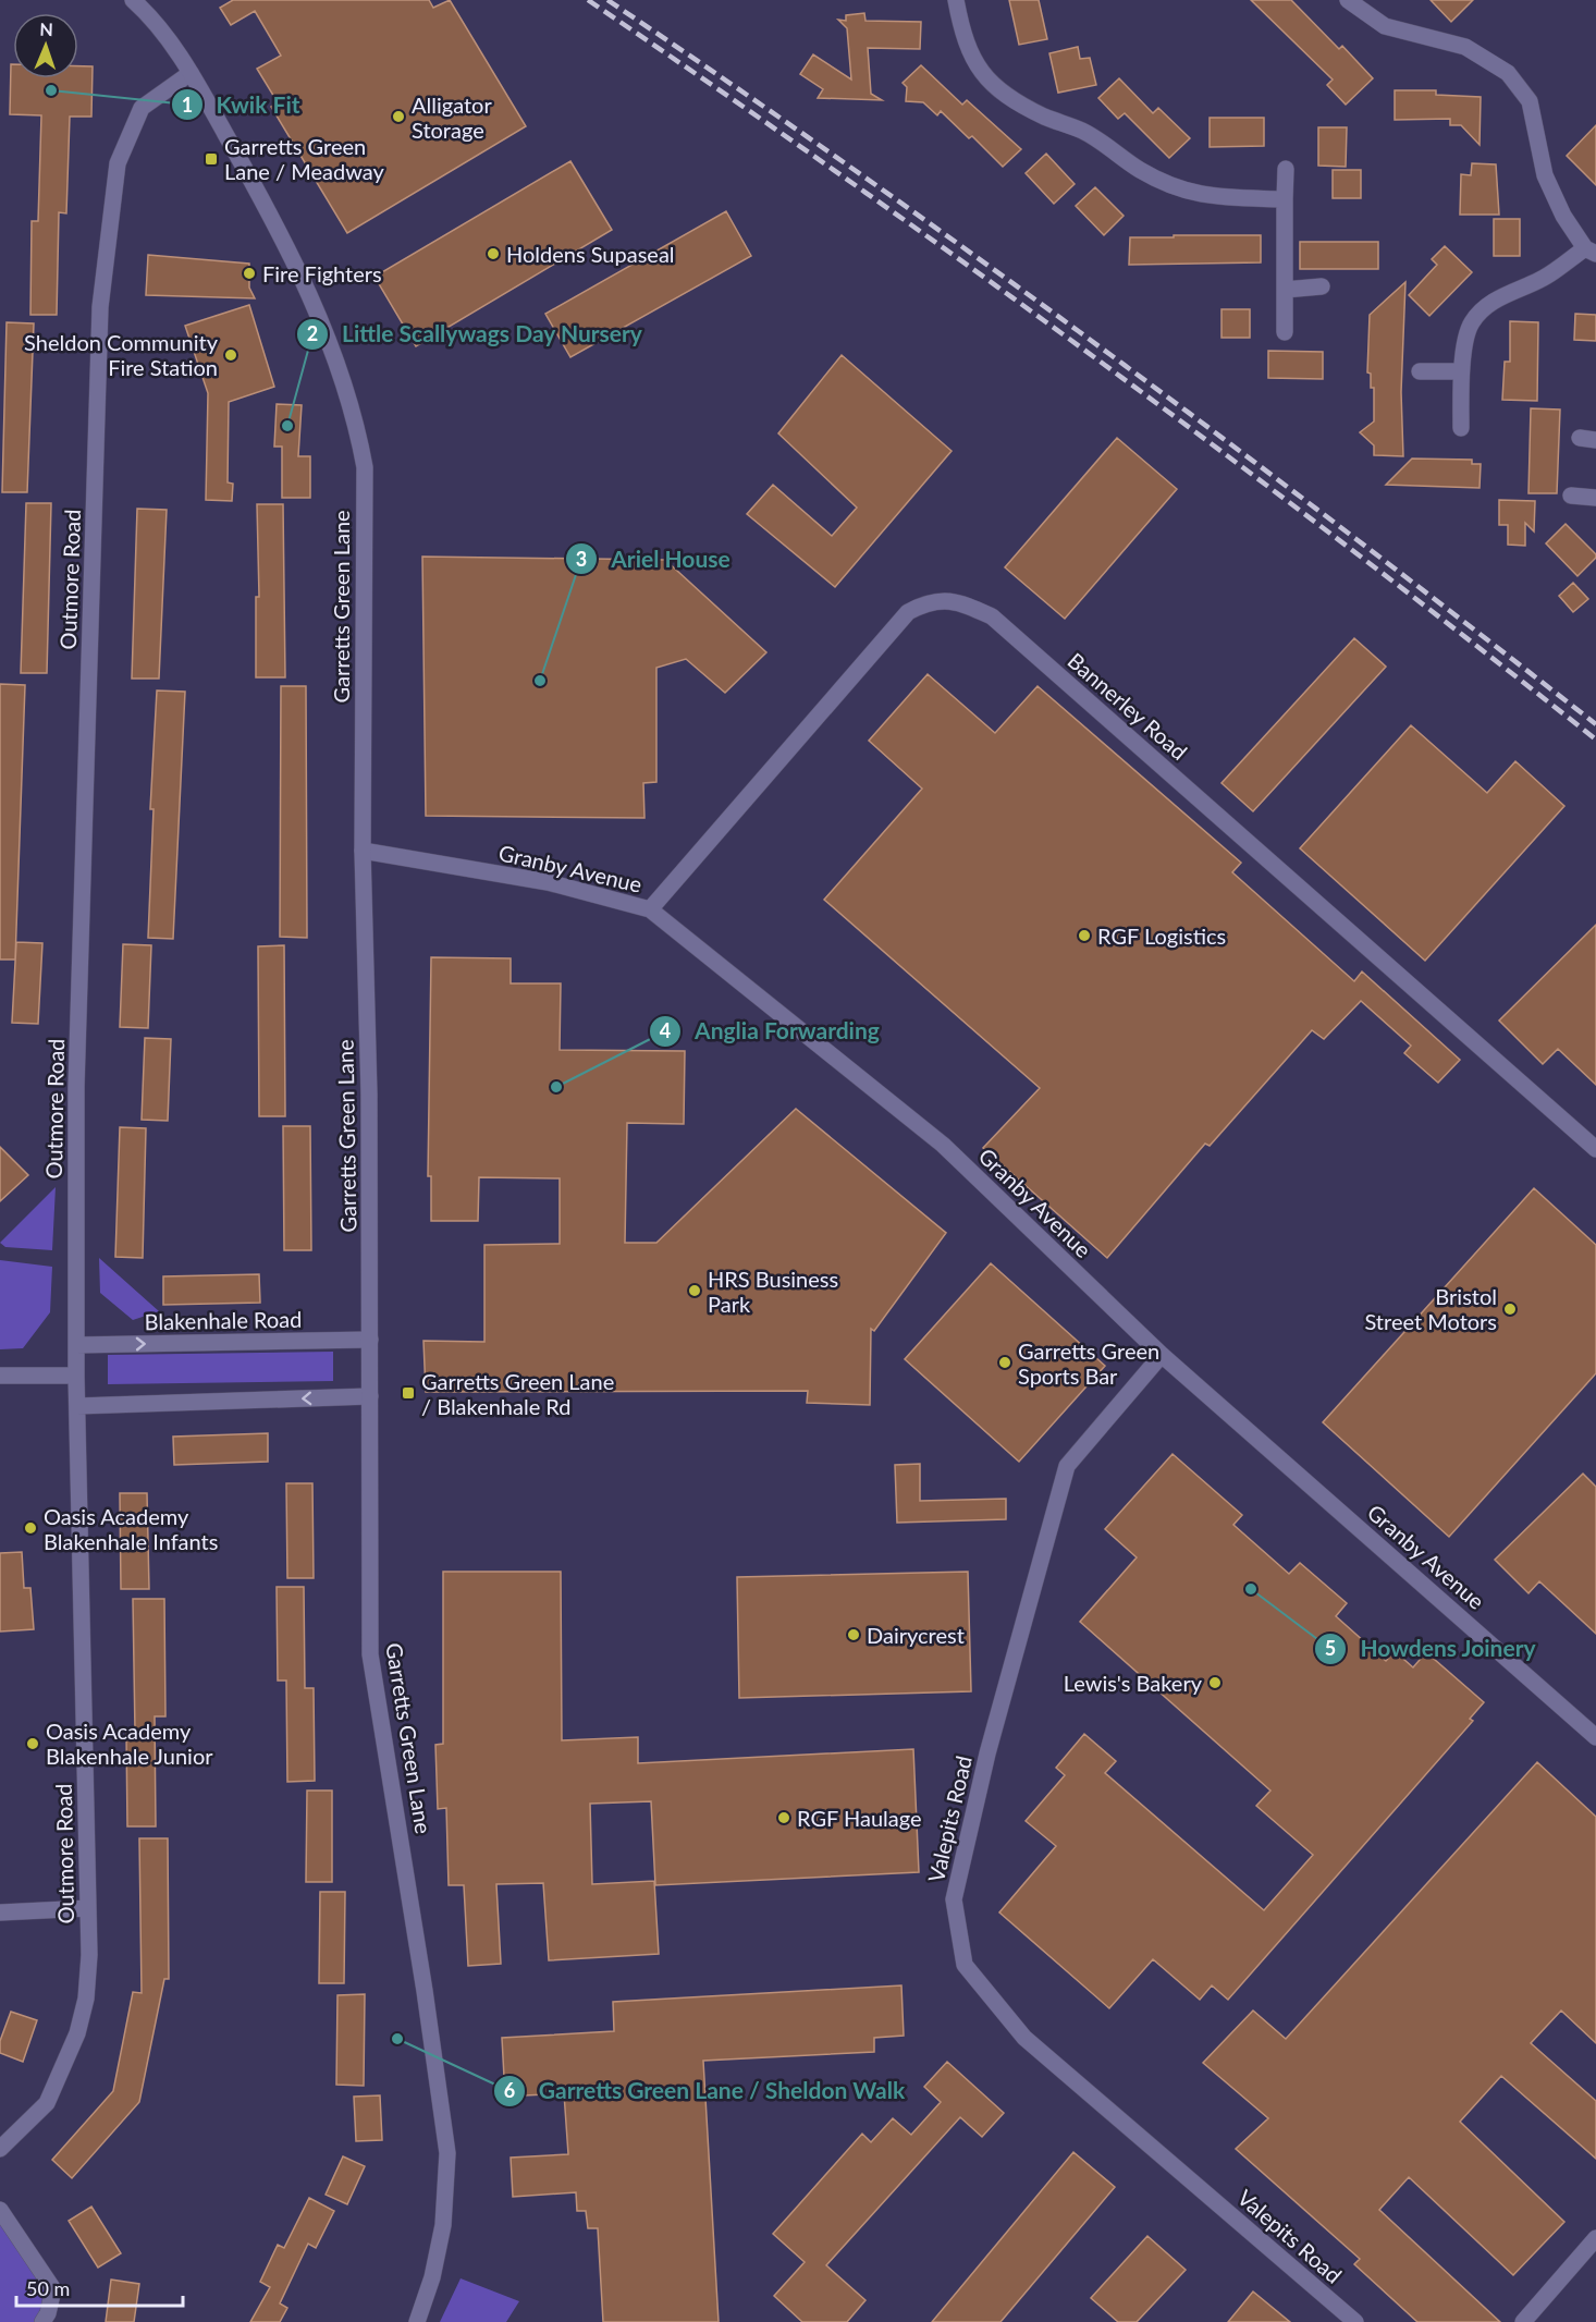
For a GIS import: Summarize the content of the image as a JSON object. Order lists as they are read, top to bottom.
{
  "streets": {
    "street": [
      "Outmore Road",
      "Garretts Green Lane",
      "Bannerley Road",
      "Granby Avenue",
      "Blakenhale Road",
      "Valepits Road"
    ]
  },
  "crossings": [
    ["Outmore Road", "Garretts Green Lane"],
    ["Outmore Road", "Blakenhale Road"],
    ["Garretts Green Lane", "Granby Avenue"],
    ["Garretts Green Lane", "Blakenhale Road"],
    ["Bannerley Road", "Granby Avenue"],
    ["Granby Avenue", "Valepits Road"]
  ],
  "places": {
    "other": [
      "Kwik Fit",
      "Alligator Storage",
      "Holdens Supaseal",
      "Fire Fighters",
      "Sheldon Community Fire Station",
      "Little Scallywags Day Nursery",
      "Ariel House",
      "RGF Logistics",
      "Anglia Forwarding",
      "HRS Business Park",
      "Bristol Street Motors",
      "Garretts Green Sports Bar",
      "Oasis Academy Blakenhale Infants",
      "Howdens Joinery",
      "Dairycrest",
      "Lewis's Bakery",
      "Oasis Academy Blakenhale Junior",
      "RGF Haulage",
      "Garretts Green Lane / Sheldon Walk"
    ],
    "transit": ["Garretts Green Lane / Meadway", "Garretts Green Lane / Blakenhale Rd"]
  },
  "scale_bar": "50 m",
  "north": "top"
}
